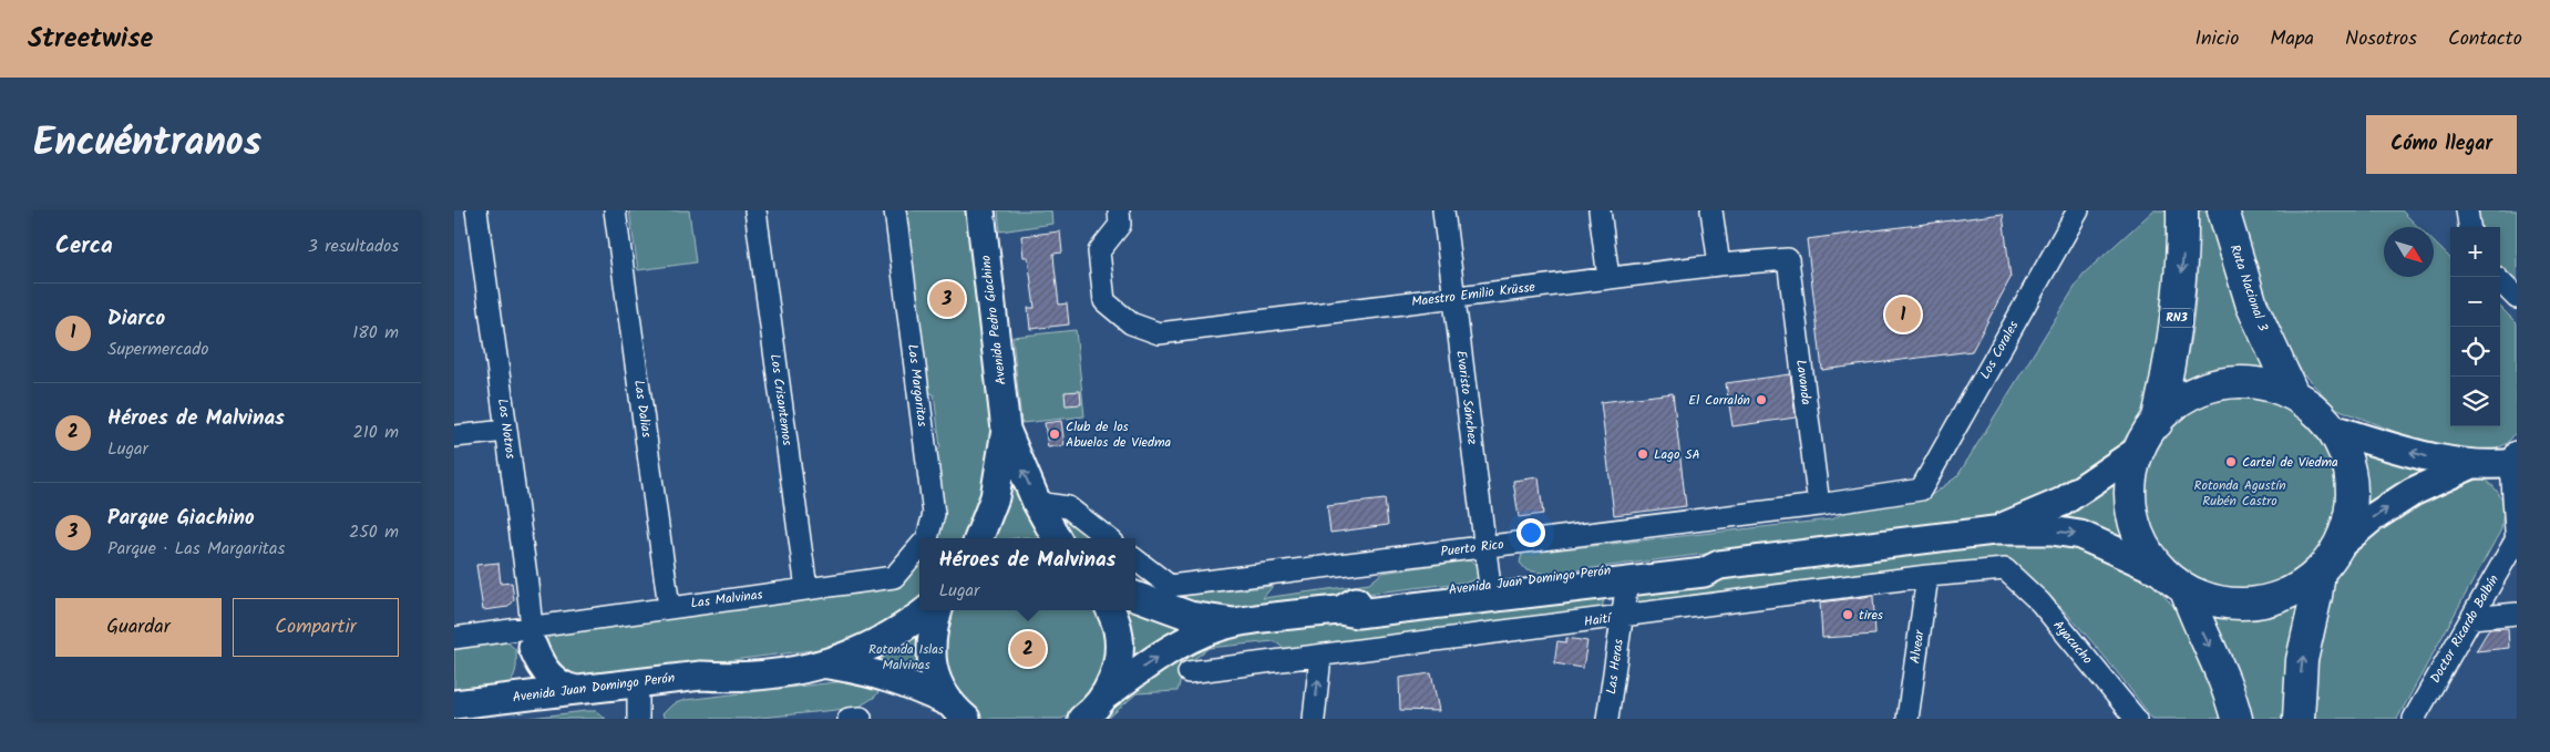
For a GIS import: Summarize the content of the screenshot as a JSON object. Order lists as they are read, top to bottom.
{
  "streets": {
    "highway": ["Ruta Nacional 3", "RN3"],
    "main road": ["Avenida Pedro Giachino", "Avenida Juan Domingo Perón"],
    "street": [
      "Maestro Emilio Krüsse",
      "Los Corales",
      "Lavanda",
      "Las Margaritas",
      "Evaristo Sánchez",
      "Los Crisantemos",
      "Las Dalias",
      "Los Notros",
      "Puerto Rico",
      "Las Malvinas",
      "Haití",
      "Doctor Ricardo Balbín",
      "Ayacucho",
      "Alvear",
      "Las Heras"
    ]
  },
  "crossings": [
    ["Ruta Nacional 3", "Avenida Juan Domingo Perón"],
    ["Maestro Emilio Krüsse", "Lavanda"],
    ["Maestro Emilio Krüsse", "Evaristo Sánchez"],
    ["Los Corales", "Puerto Rico"],
    ["Lavanda", "Puerto Rico"],
    ["Las Margaritas", "Las Malvinas"],
    ["Evaristo Sánchez", "Puerto Rico"],
    ["Evaristo Sánchez", "Avenida Juan Domingo Perón"],
    ["Los Crisantemos", "Las Malvinas"],
    ["Las Dalias", "Las Malvinas"],
    ["Los Notros", "Las Malvinas"],
    ["Avenida Juan Domingo Perón", "Las Heras"],
    ["Haití", "Ayacucho"],
    ["Haití", "Alvear"],
    ["Haití", "Las Heras"]
  ],
  "parks": ["Rotonda Agustín Rubén Castro", "Rotonda Islas Malvinas"],
  "places": [
    "El Corralón",
    "Club de los Abuelos de Viedma",
    "Lago SA",
    "Cartel de Viedma",
    "tires"
  ],
  "north": "bottom right",
  "page": {
    "header": "Streetwise",
    "nav": [
      "Inicio",
      "Mapa",
      "Nosotros",
      "Contacto"
    ],
    "title": "Encuéntranos",
    "buttons": [
      "Cómo llegar",
      ["Guardar", "Compartir"]
    ],
    "heading": ["Cerca", "3 resultados"],
    "map_buttons": ["+", "−"],
    "pins": ["3", "1", "2"],
    "list": [
      {
        "mark": "1",
        "name": "Diarco",
        "note": "Supermercado",
        "value": "180 m"
      },
      {
        "mark": "2",
        "name": "Héroes de Malvinas",
        "note": "Lugar",
        "value": "210 m"
      },
      {
        "mark": "3",
        "name": "Parque Giachino",
        "note": "Parque · Las Margaritas",
        "value": "250 m"
      }
    ],
    "popup": ["Héroes de Malvinas", "Lugar"]
  }
}
